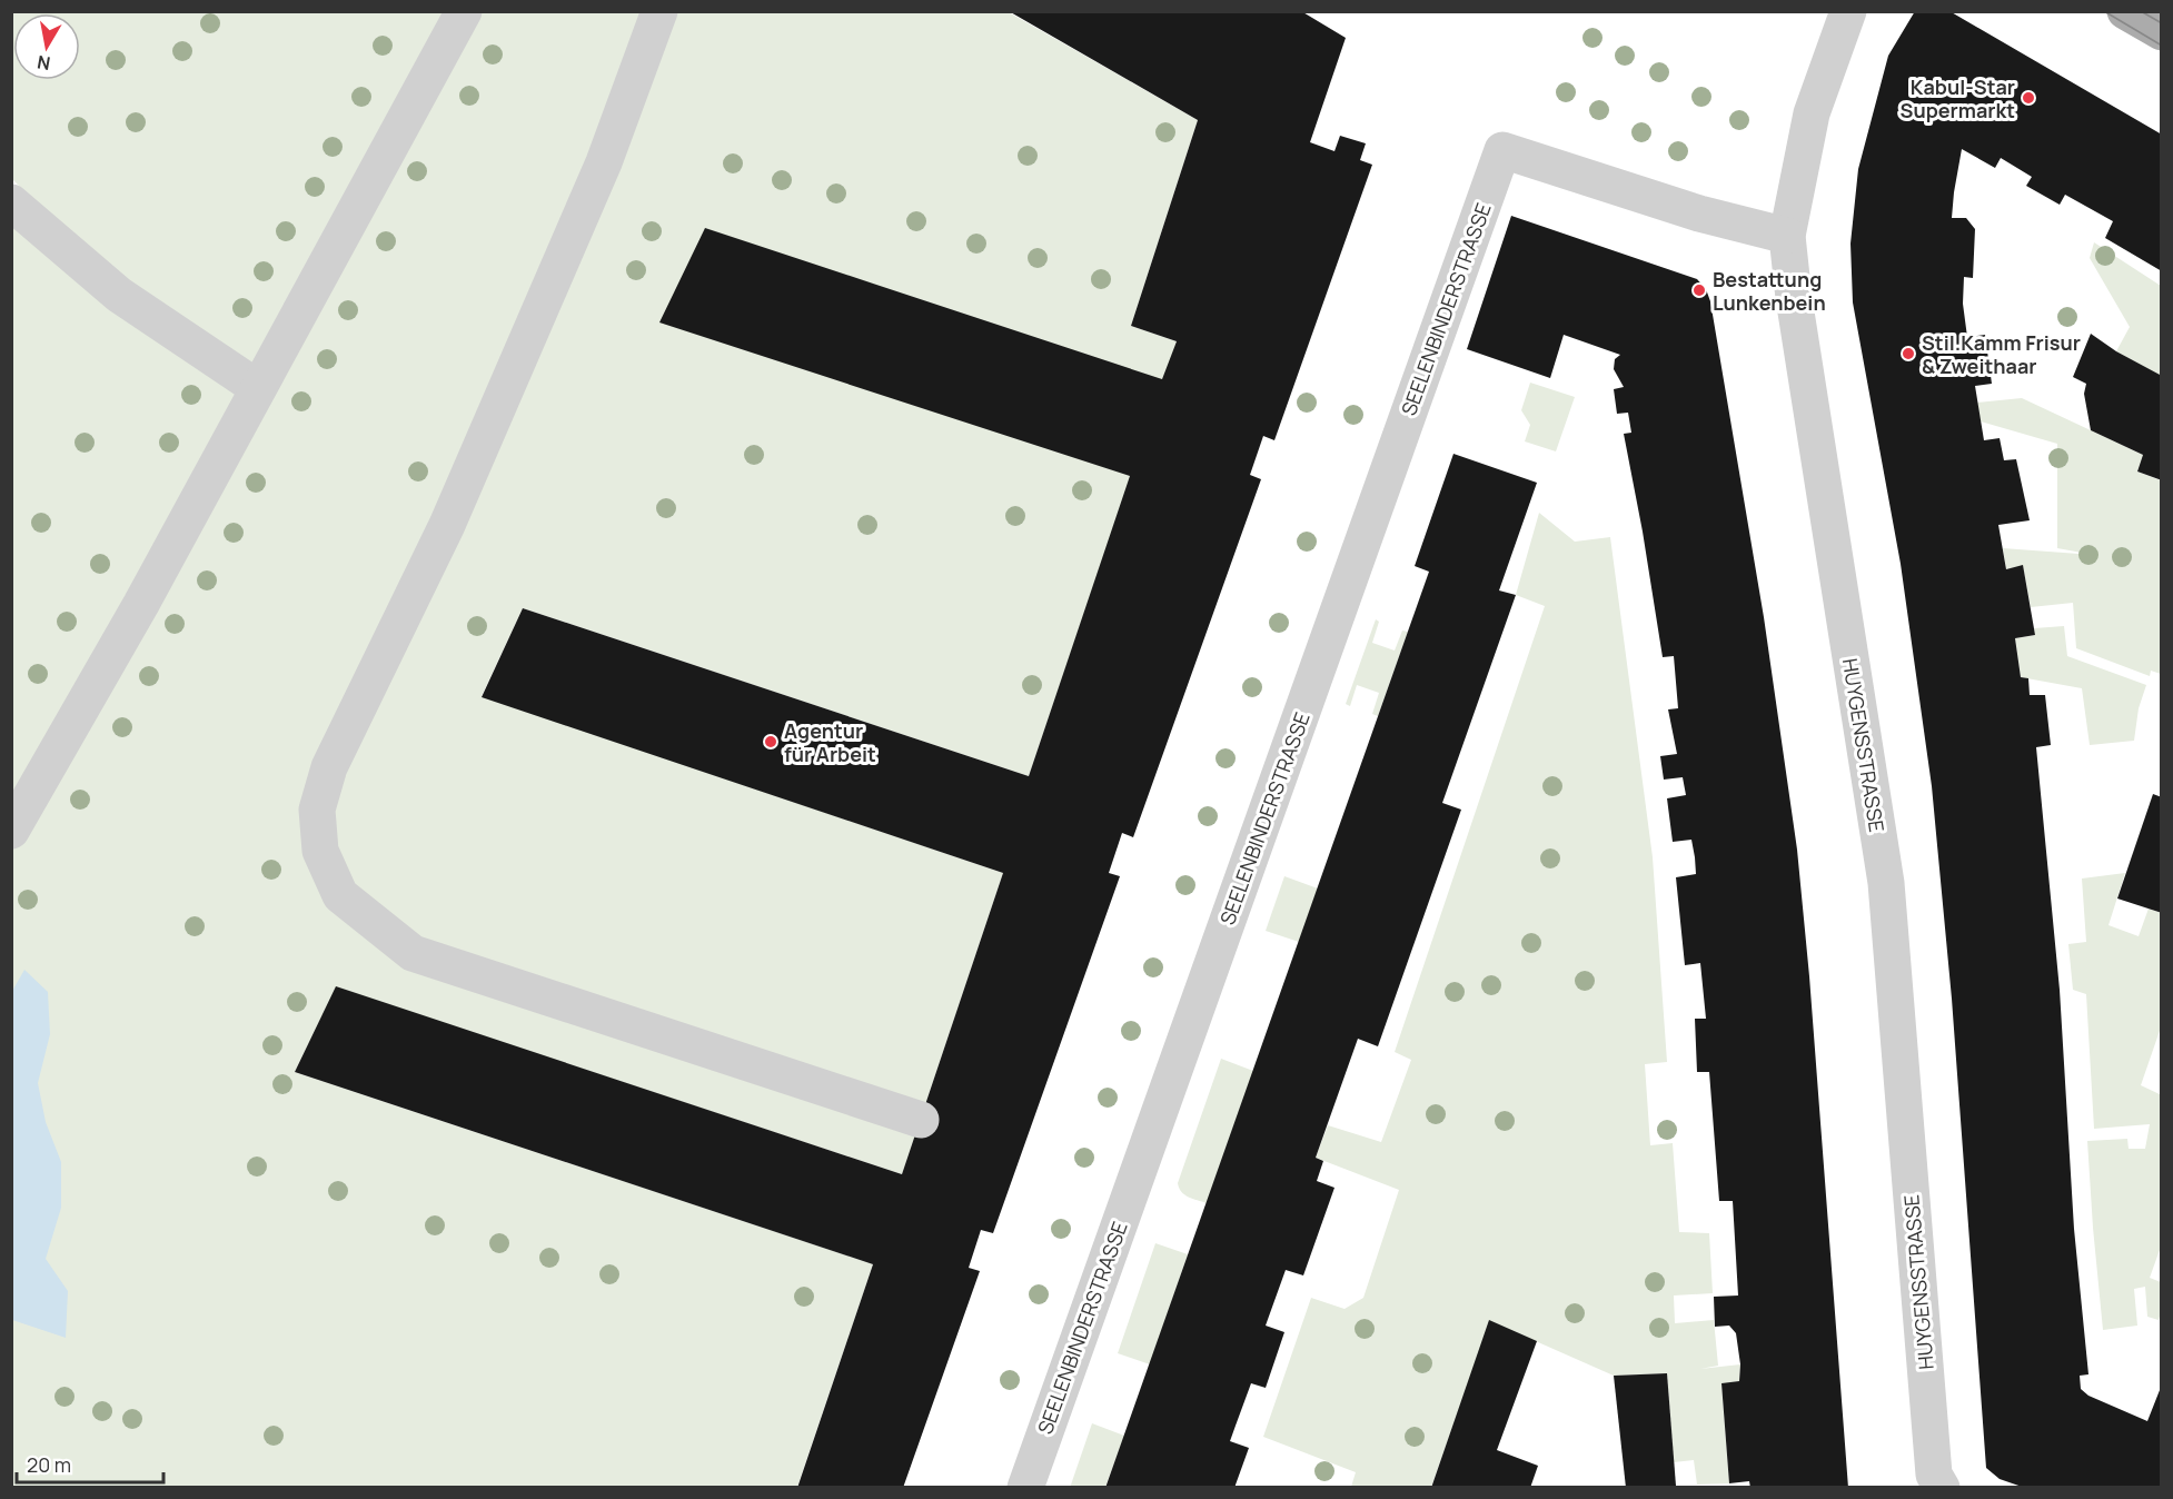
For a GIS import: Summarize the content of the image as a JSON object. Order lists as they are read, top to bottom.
{
  "streets": {
    "street": ["SEELENBINDERSTRASSE", "HUYGENSSTRASSE"]
  },
  "crossings": [
    ["SEELENBINDERSTRASSE", "HUYGENSSTRASSE"]
  ],
  "places": [
    "Kabul-Star Supermarkt",
    "Bestattung Lunkenbein",
    "Stil.Kamm Frisur & Zweithaar",
    "Agentur für Arbeit"
  ],
  "scale_bar": "20 m",
  "north": "bottom"
}
